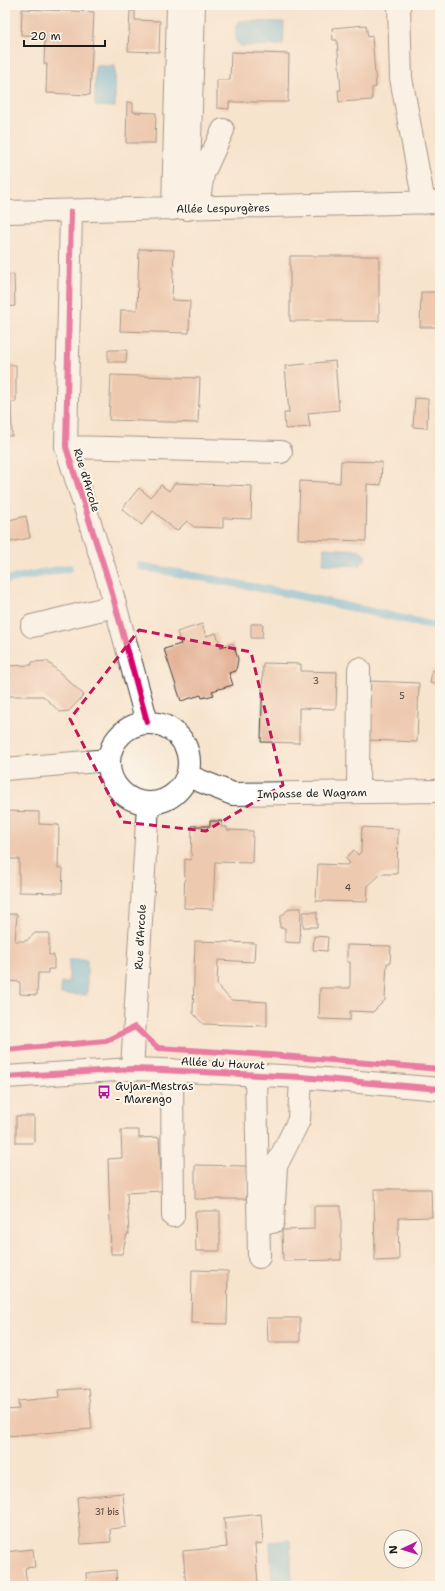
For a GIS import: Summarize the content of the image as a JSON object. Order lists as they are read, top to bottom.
{
  "streets": {
    "street": [
      "Allée Lespurgères",
      "Rue d'Arcole",
      "Impasse de Wagram",
      "Allée du Haurat"
    ]
  },
  "crossings": [
    ["Allée Lespurgères", "Rue d'Arcole"],
    ["Rue d'Arcole", "Impasse de Wagram"],
    ["Rue d'Arcole", "Allée du Haurat"]
  ],
  "places": {
    "bus stop": ["Gujan-Mestras - Marengo"]
  },
  "house_numbers": [
    "3",
    "5",
    "4",
    "31 bis"
  ],
  "scale_bar": "20 m",
  "north": "left"
}
